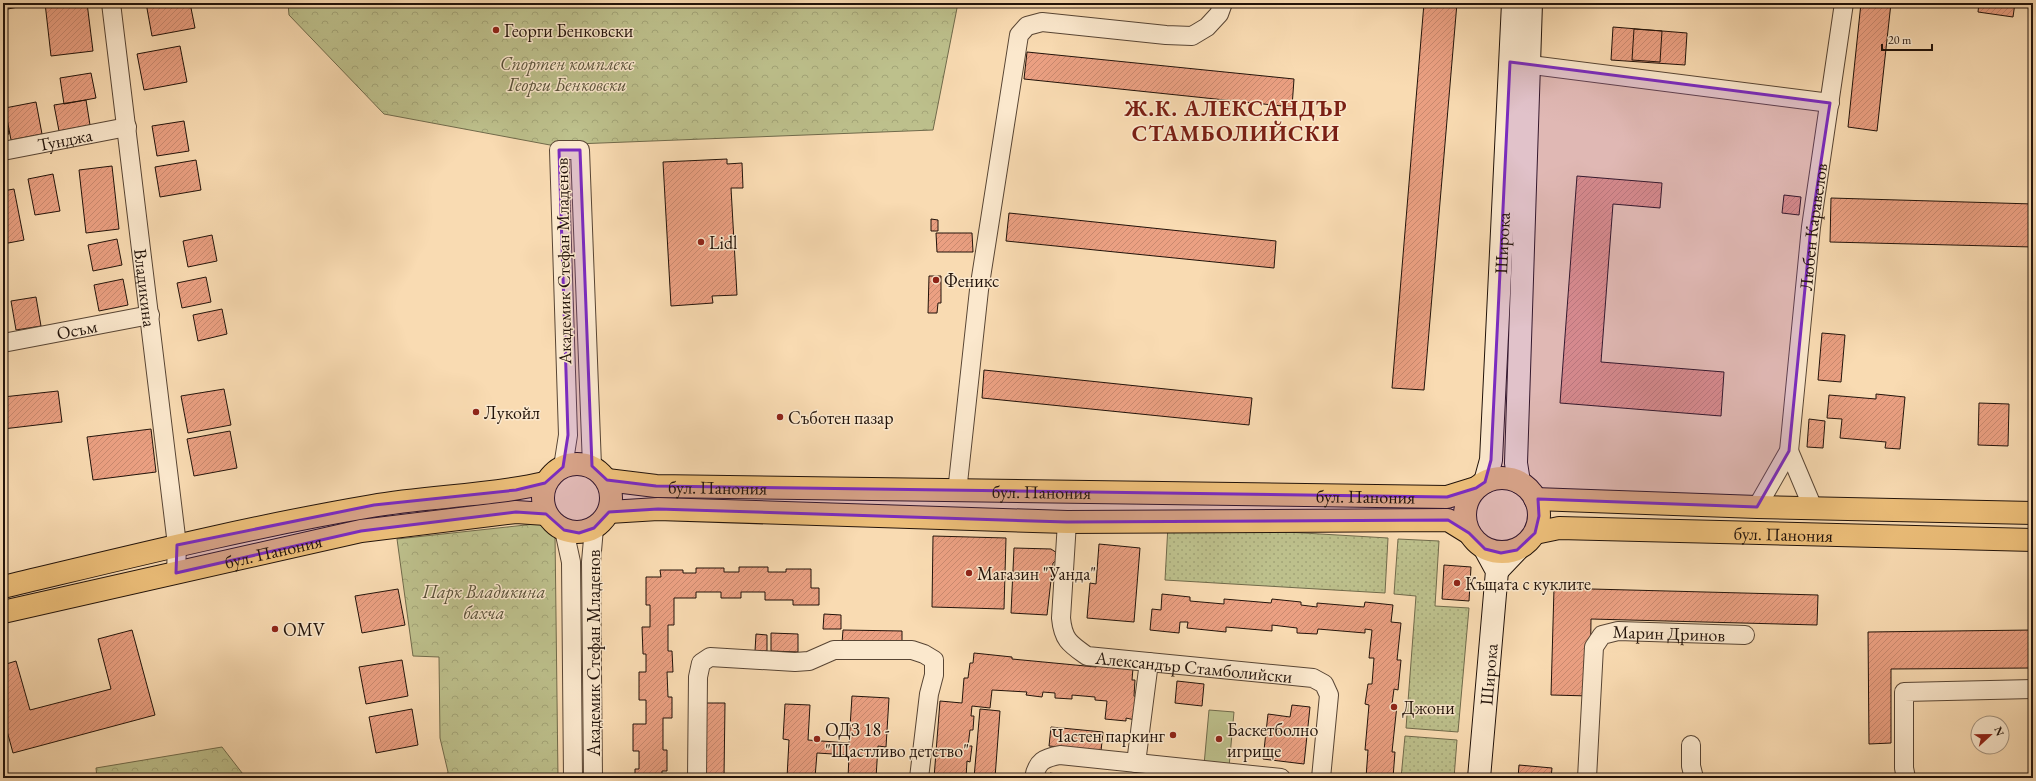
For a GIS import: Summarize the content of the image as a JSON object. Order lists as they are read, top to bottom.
{
  "streets": {
    "main road": ["Широка", "бул. Панония"],
    "street": [
      "Тунджа",
      "Любен Каравелов",
      "Академик Стефан Младенов",
      "Владикина",
      "Осъм",
      "Марин Дринов",
      "Александър Стамболийски"
    ]
  },
  "crossings": [
    ["Тунджа", "Владикина"],
    ["Любен Каравелов", "бул. Панония"],
    ["Широка", "бул. Панония"],
    ["Академик Стефан Младенов", "бул. Панония"],
    ["Владикина", "Осъм"],
    ["Владикина", "бул. Панония"],
    ["бул. Панония", "Александър Стамболийски"]
  ],
  "districts": ["Ж.К. АЛЕКСАНДЪР СТАМБОЛИЙСКИ"],
  "parks": ["Спортен комплекс Георги Бенковски", "Парк Владикина бахча"],
  "places": [
    "Георги Бенковски",
    "Lidl",
    "Феникс",
    "Лукойл",
    "Съботен пазар",
    "Магазин \"Уанда\"",
    "Къщата с куклите",
    "OMV",
    "Джони",
    "Частен паркинг",
    "ОДЗ 18 - \"Щастливо детство\"",
    "Баскетболно игрище"
  ],
  "scale_bar": "20 m",
  "north": "right"
}
